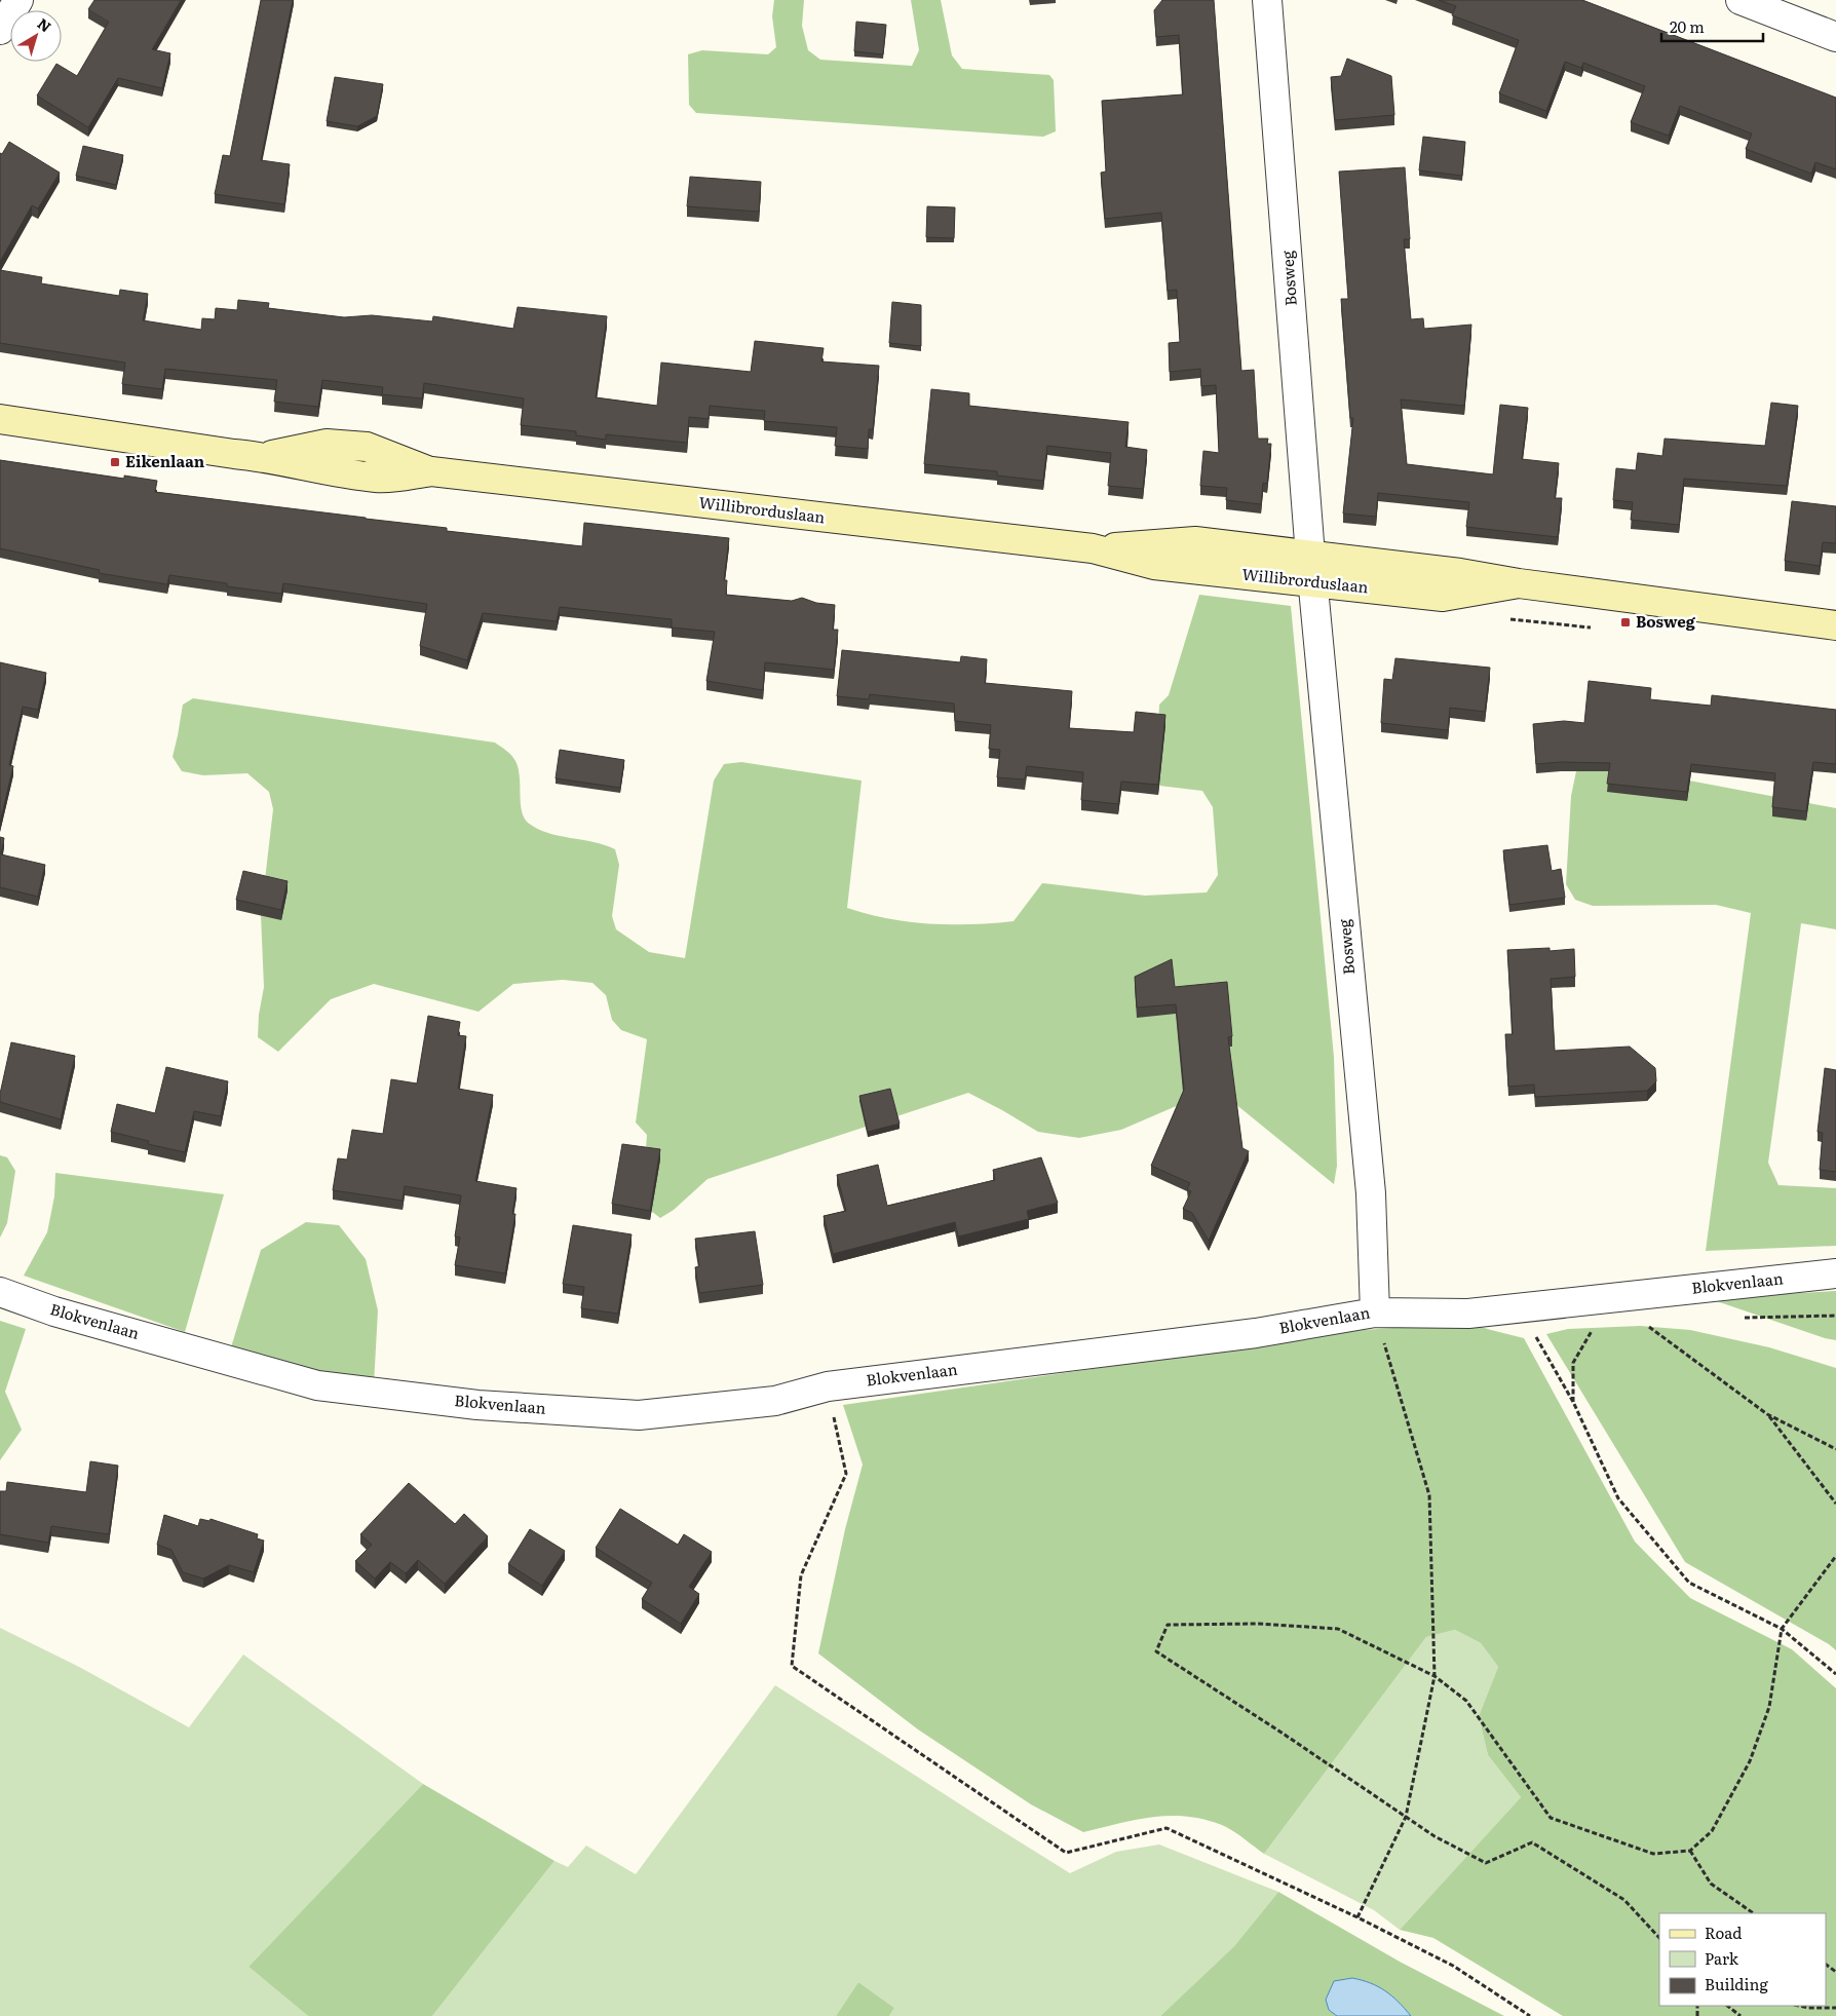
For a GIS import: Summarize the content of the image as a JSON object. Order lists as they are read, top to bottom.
{
  "streets": {
    "main road": ["Willibrorduslaan"],
    "street": ["Bosweg", "Blokvenlaan"]
  },
  "crossings": [
    ["Bosweg", "Willibrorduslaan"],
    ["Bosweg", "Blokvenlaan"]
  ],
  "places": {
    "transit": ["Eikenlaan", "Bosweg"]
  },
  "legend": ["Road", "Park", "Building"],
  "scale_bar": "20 m",
  "north": "top right"
}
